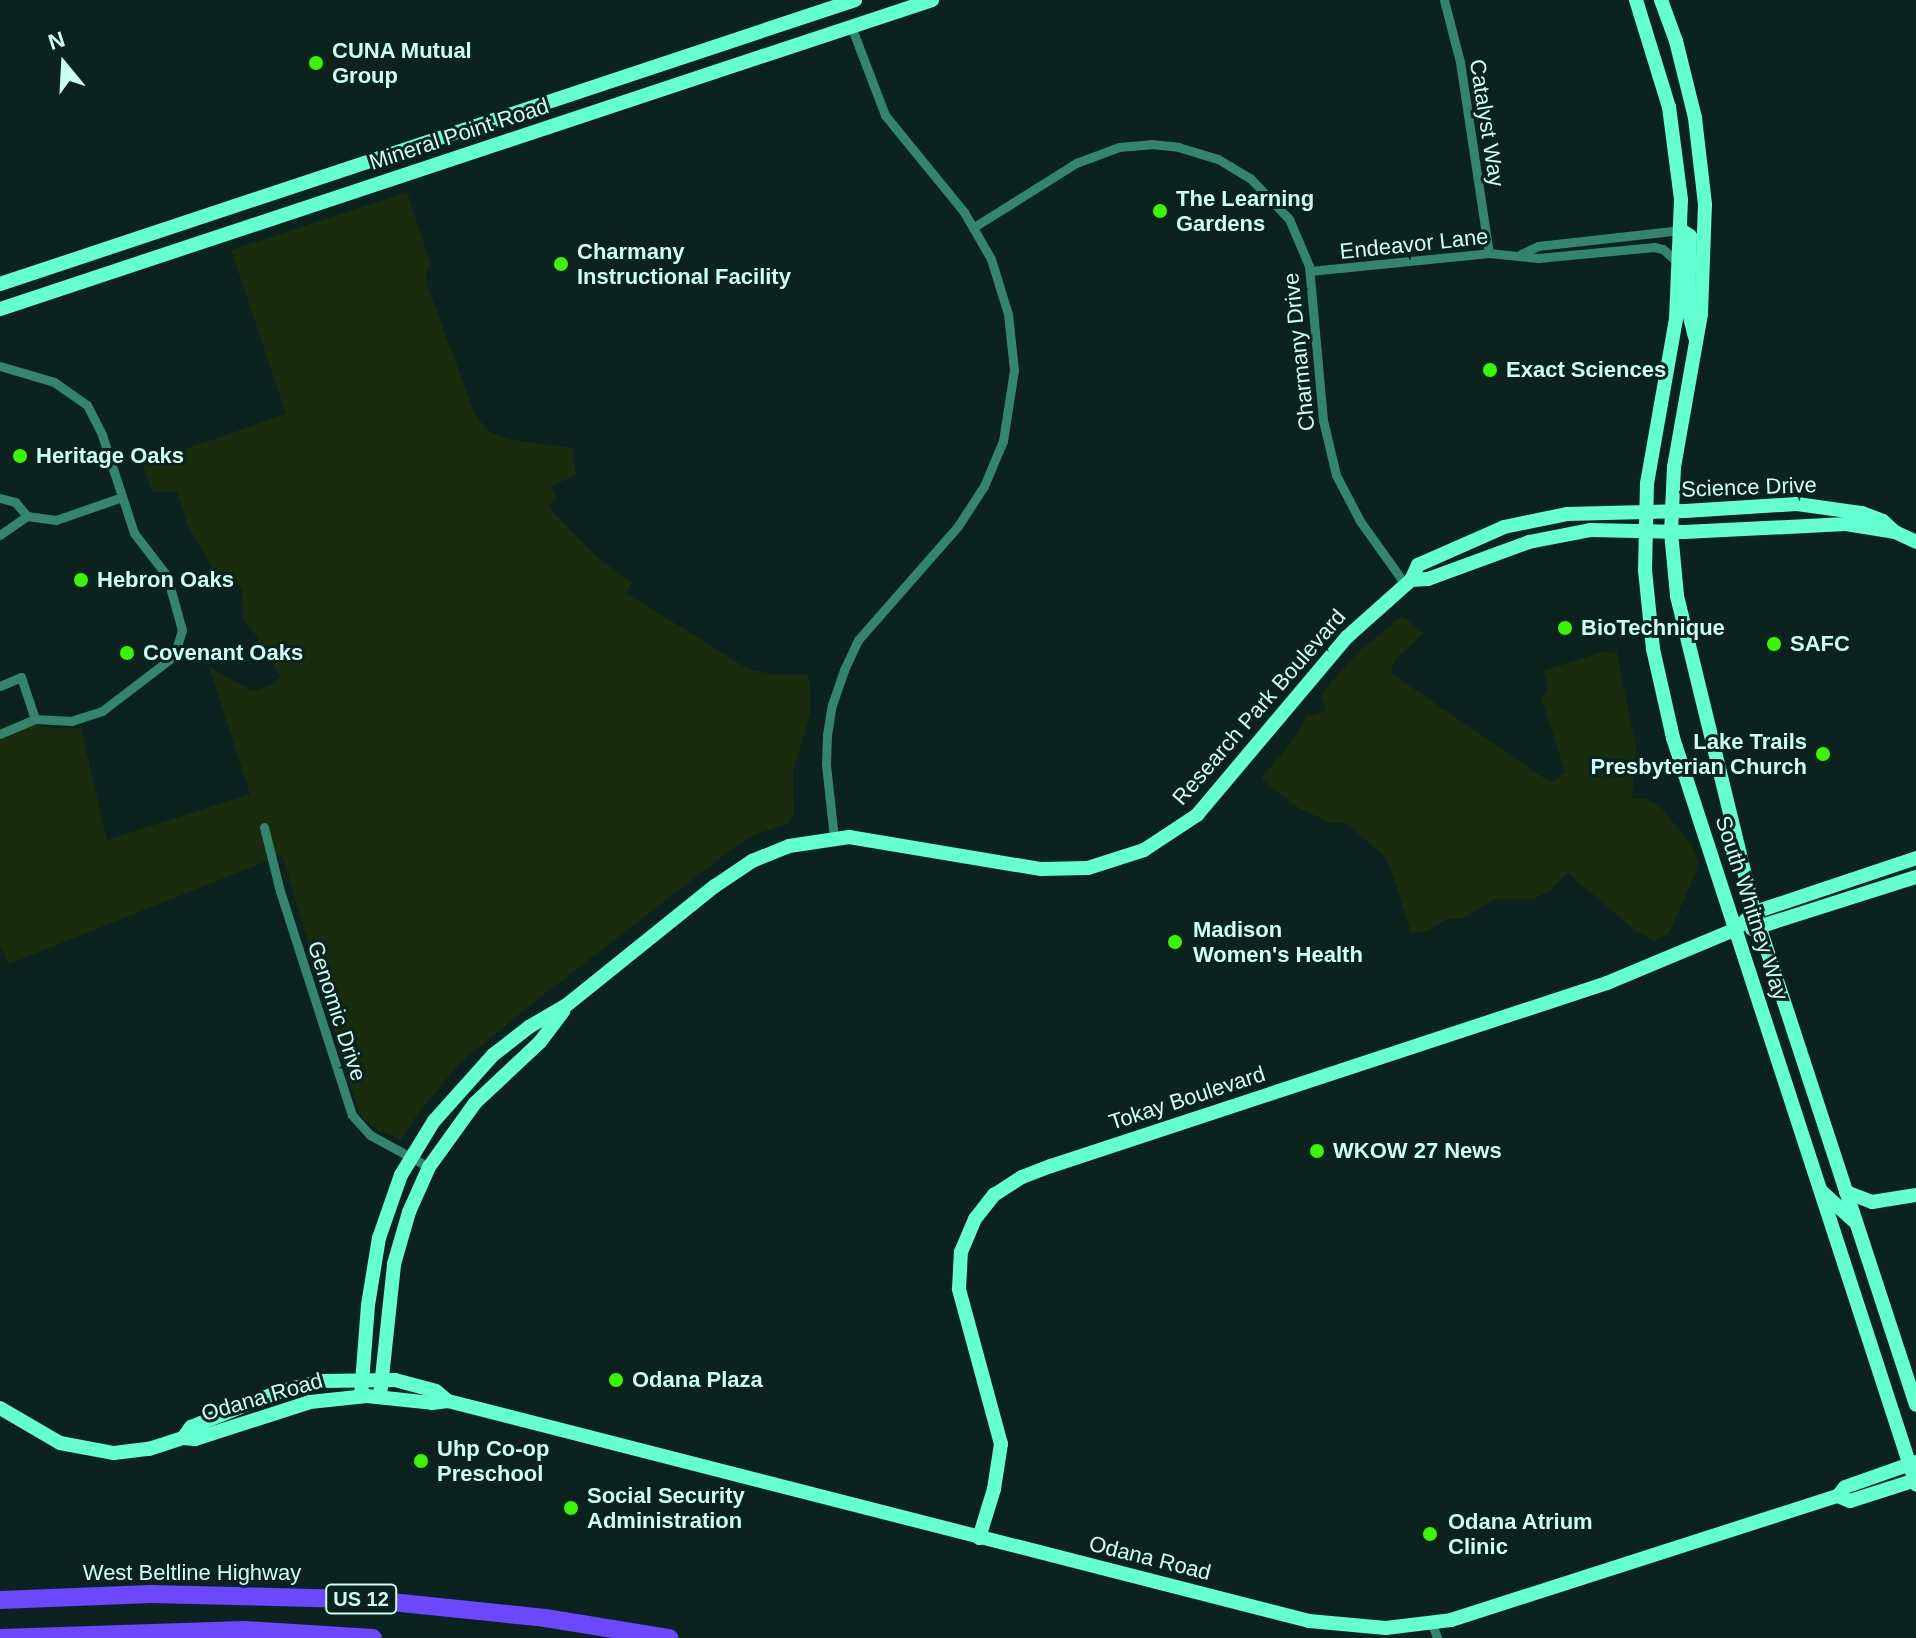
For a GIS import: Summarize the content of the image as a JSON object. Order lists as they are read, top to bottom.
{
  "streets": {
    "highway": ["West Beltline Highway", "US 12"],
    "street": [
      "Catalyst Way",
      "Mineral Point Road",
      "Endeavor Lane",
      "Charmany Drive",
      "Science Drive",
      "Research Park Boulevard",
      "South Whitney Way",
      "Genomic Drive",
      "Tokay Boulevard",
      "Odana Road"
    ]
  },
  "crossings": [
    ["Catalyst Way", "Endeavor Lane"],
    ["Endeavor Lane", "Charmany Drive"],
    ["Endeavor Lane", "South Whitney Way"],
    ["Charmany Drive", "Research Park Boulevard"],
    ["Science Drive", "Research Park Boulevard"],
    ["Science Drive", "South Whitney Way"],
    ["Research Park Boulevard", "South Whitney Way"],
    ["Research Park Boulevard", "Genomic Drive"],
    ["Research Park Boulevard", "Odana Road"],
    ["South Whitney Way", "Tokay Boulevard"],
    ["South Whitney Way", "Odana Road"],
    ["Tokay Boulevard", "Odana Road"]
  ],
  "places": [
    "CUNA Mutual Group",
    "The Learning Gardens",
    "Charmany Instructional Facility",
    "Exact Sciences",
    "Heritage Oaks",
    "Hebron Oaks",
    "BioTechnique",
    "SAFC",
    "Covenant Oaks",
    "Lake Trails Presbyterian Church",
    "Madison Women's Health",
    "WKOW 27 News",
    "Odana Plaza",
    "Uhp Co-op Preschool",
    "Social Security Administration",
    "Odana Atrium Clinic"
  ],
  "north": "top"
}
